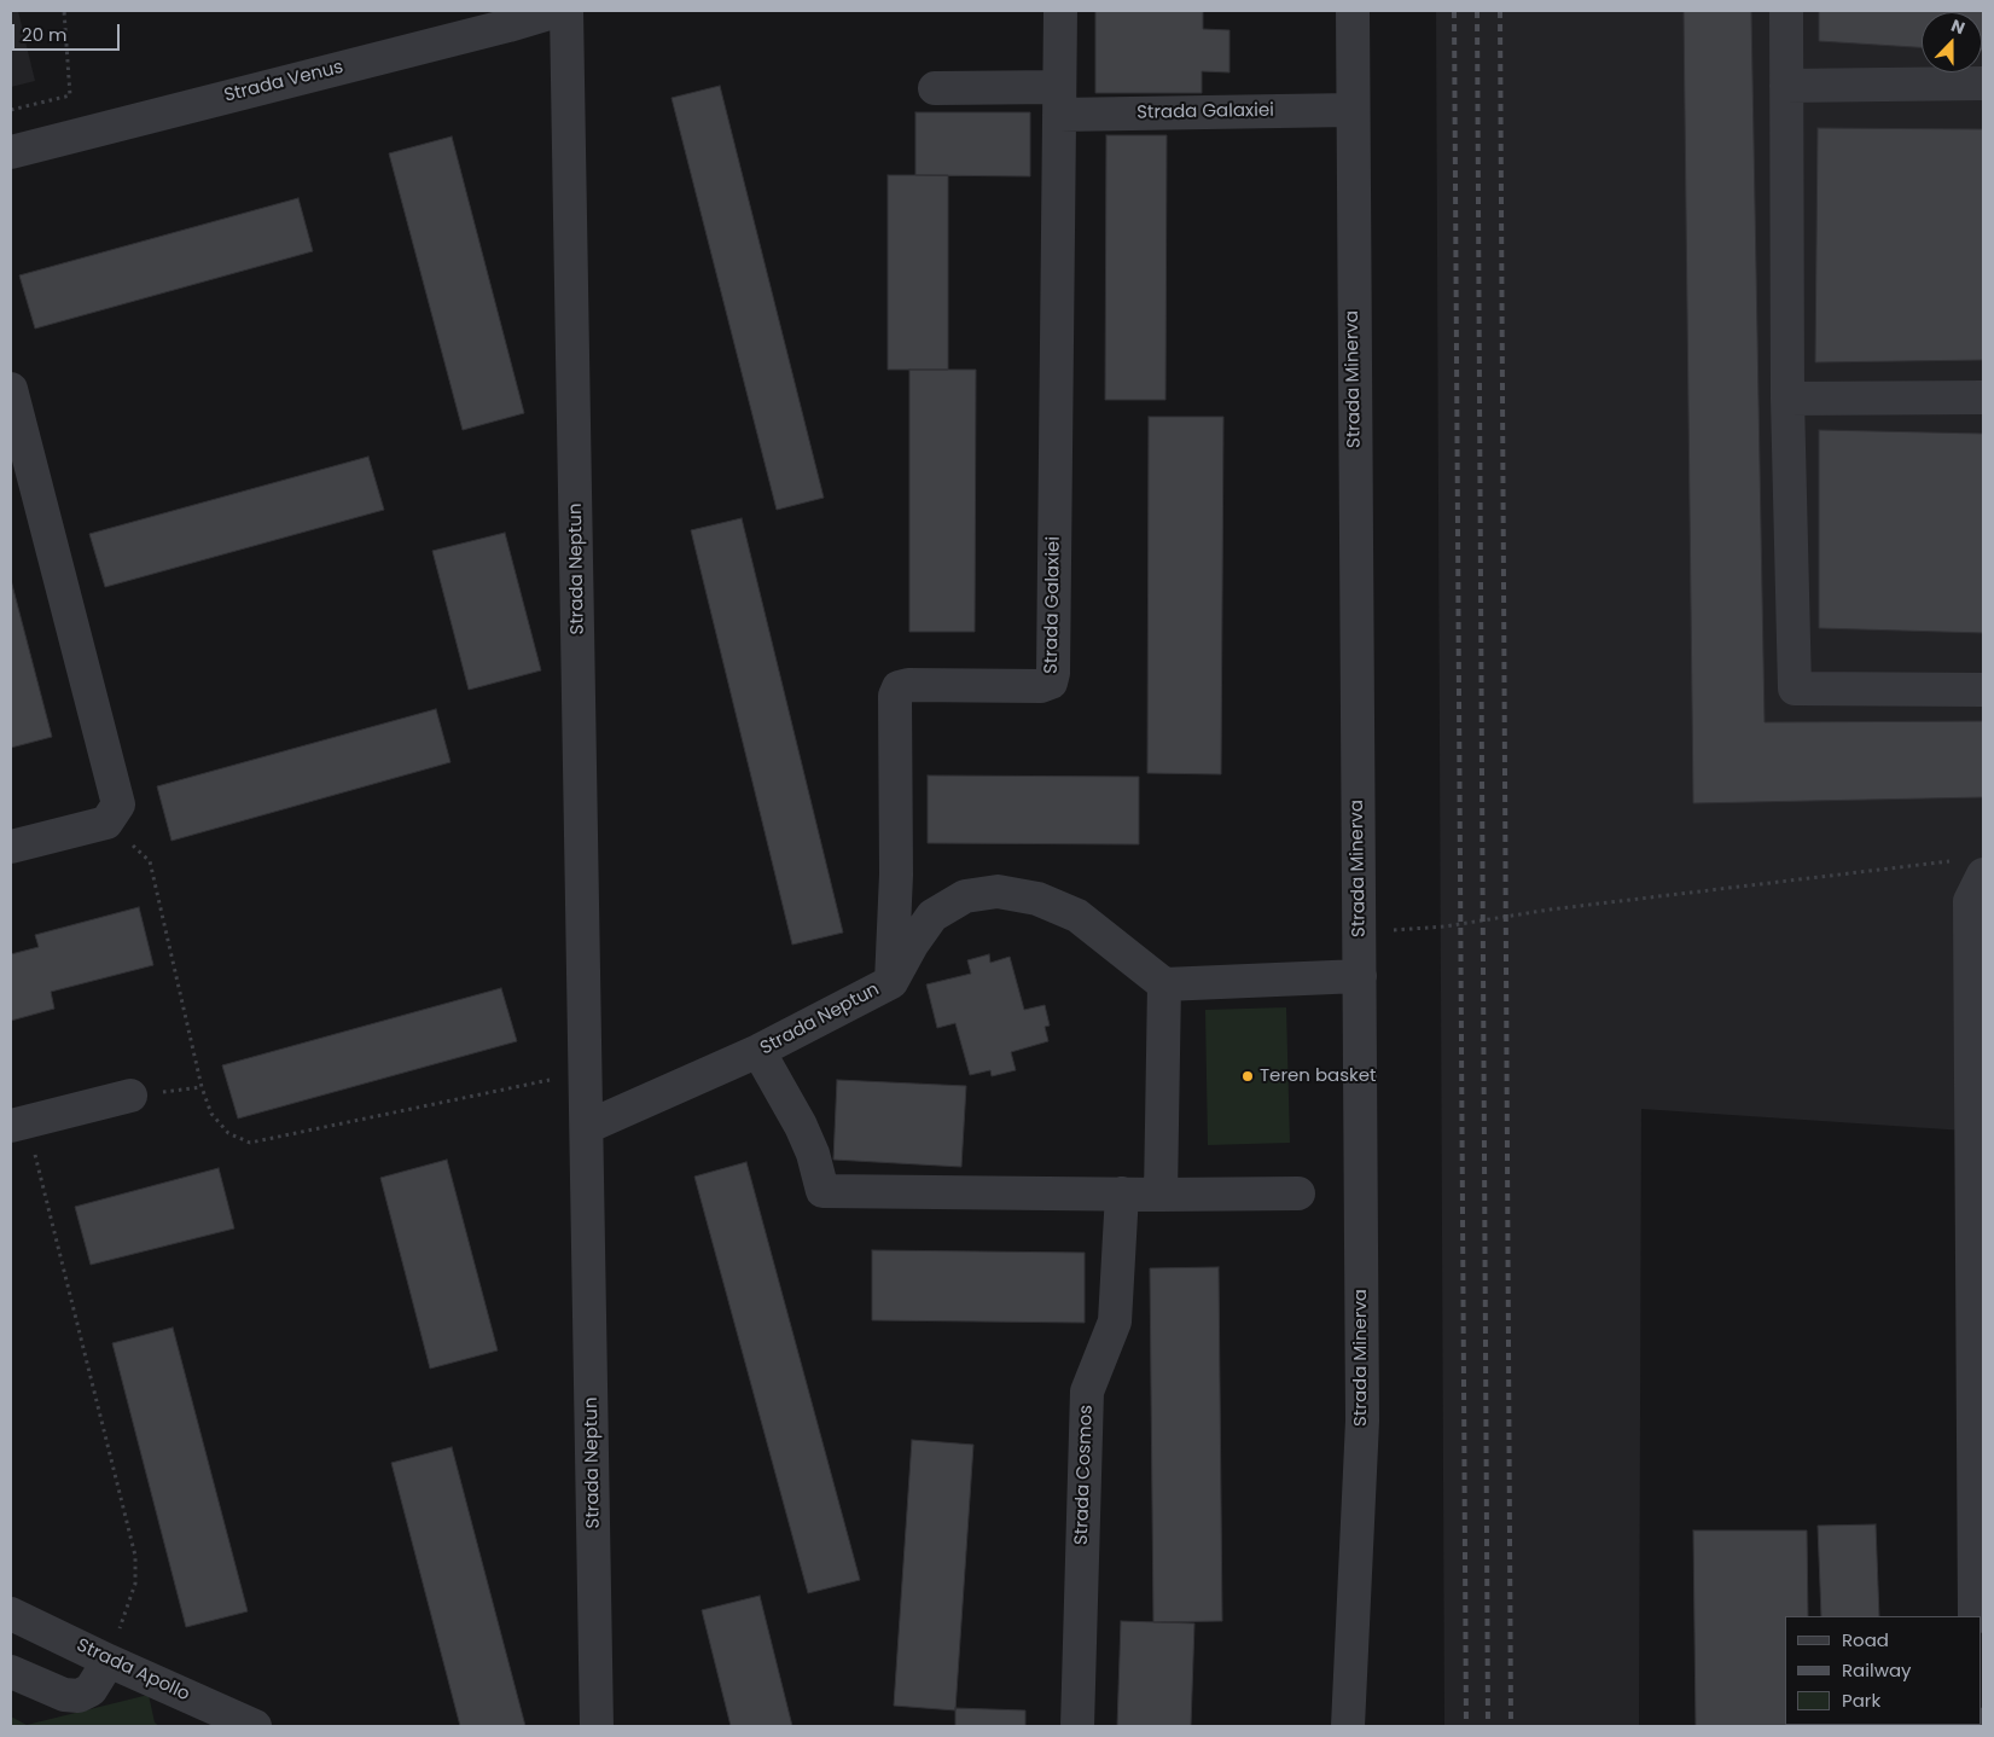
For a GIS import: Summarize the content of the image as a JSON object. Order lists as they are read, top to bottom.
{
  "streets": {
    "street": [
      "Strada Venus",
      "Strada Galaxiei",
      "Strada Minerva",
      "Strada Neptun",
      "Strada Cosmos",
      "Strada Apollo"
    ]
  },
  "crossings": [
    ["Strada Galaxiei", "Strada Minerva"],
    ["Strada Galaxiei", "Strada Neptun"]
  ],
  "places": ["Teren basket"],
  "legend": ["Road", "Railway", "Park"],
  "scale_bar": "20 m",
  "north": "top"
}
